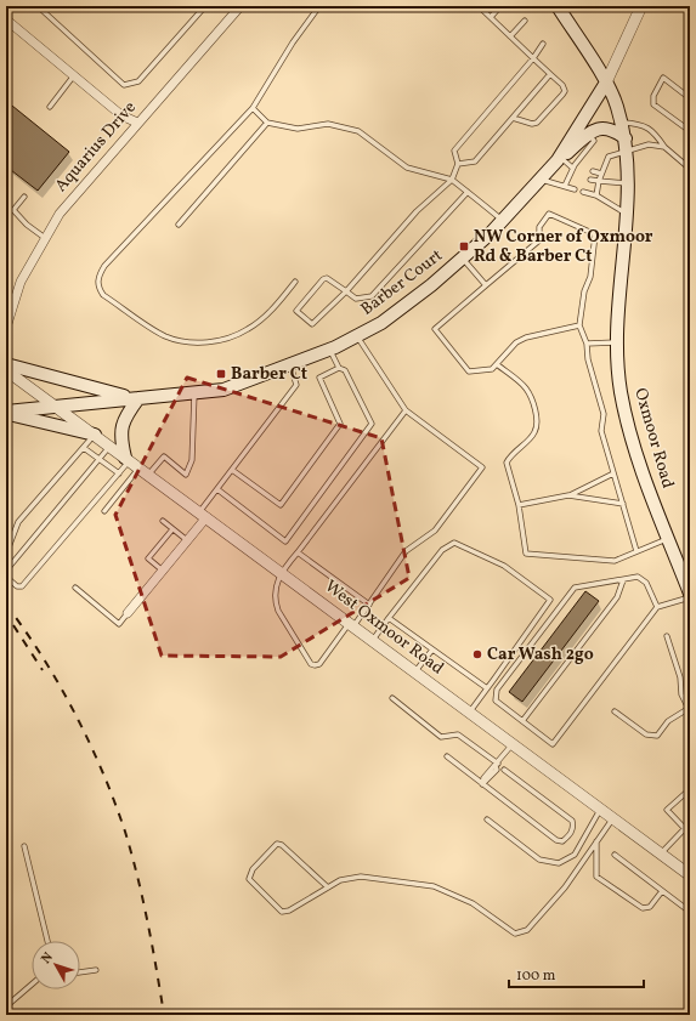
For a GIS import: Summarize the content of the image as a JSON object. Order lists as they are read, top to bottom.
{
  "streets": {
    "main road": ["Barber Court", "Oxmoor Road"],
    "street": ["Aquarius Drive", "West Oxmoor Road"]
  },
  "crossings": [
    ["Barber Court", "Oxmoor Road"],
    ["Barber Court", "West Oxmoor Road"]
  ],
  "places": {
    "transit": ["NW Corner of Oxmoor Rd & Barber Ct", "Barber Ct"],
    "other": ["Car Wash 2go"]
  },
  "scale_bar": "100 m",
  "north": "top left"
}
